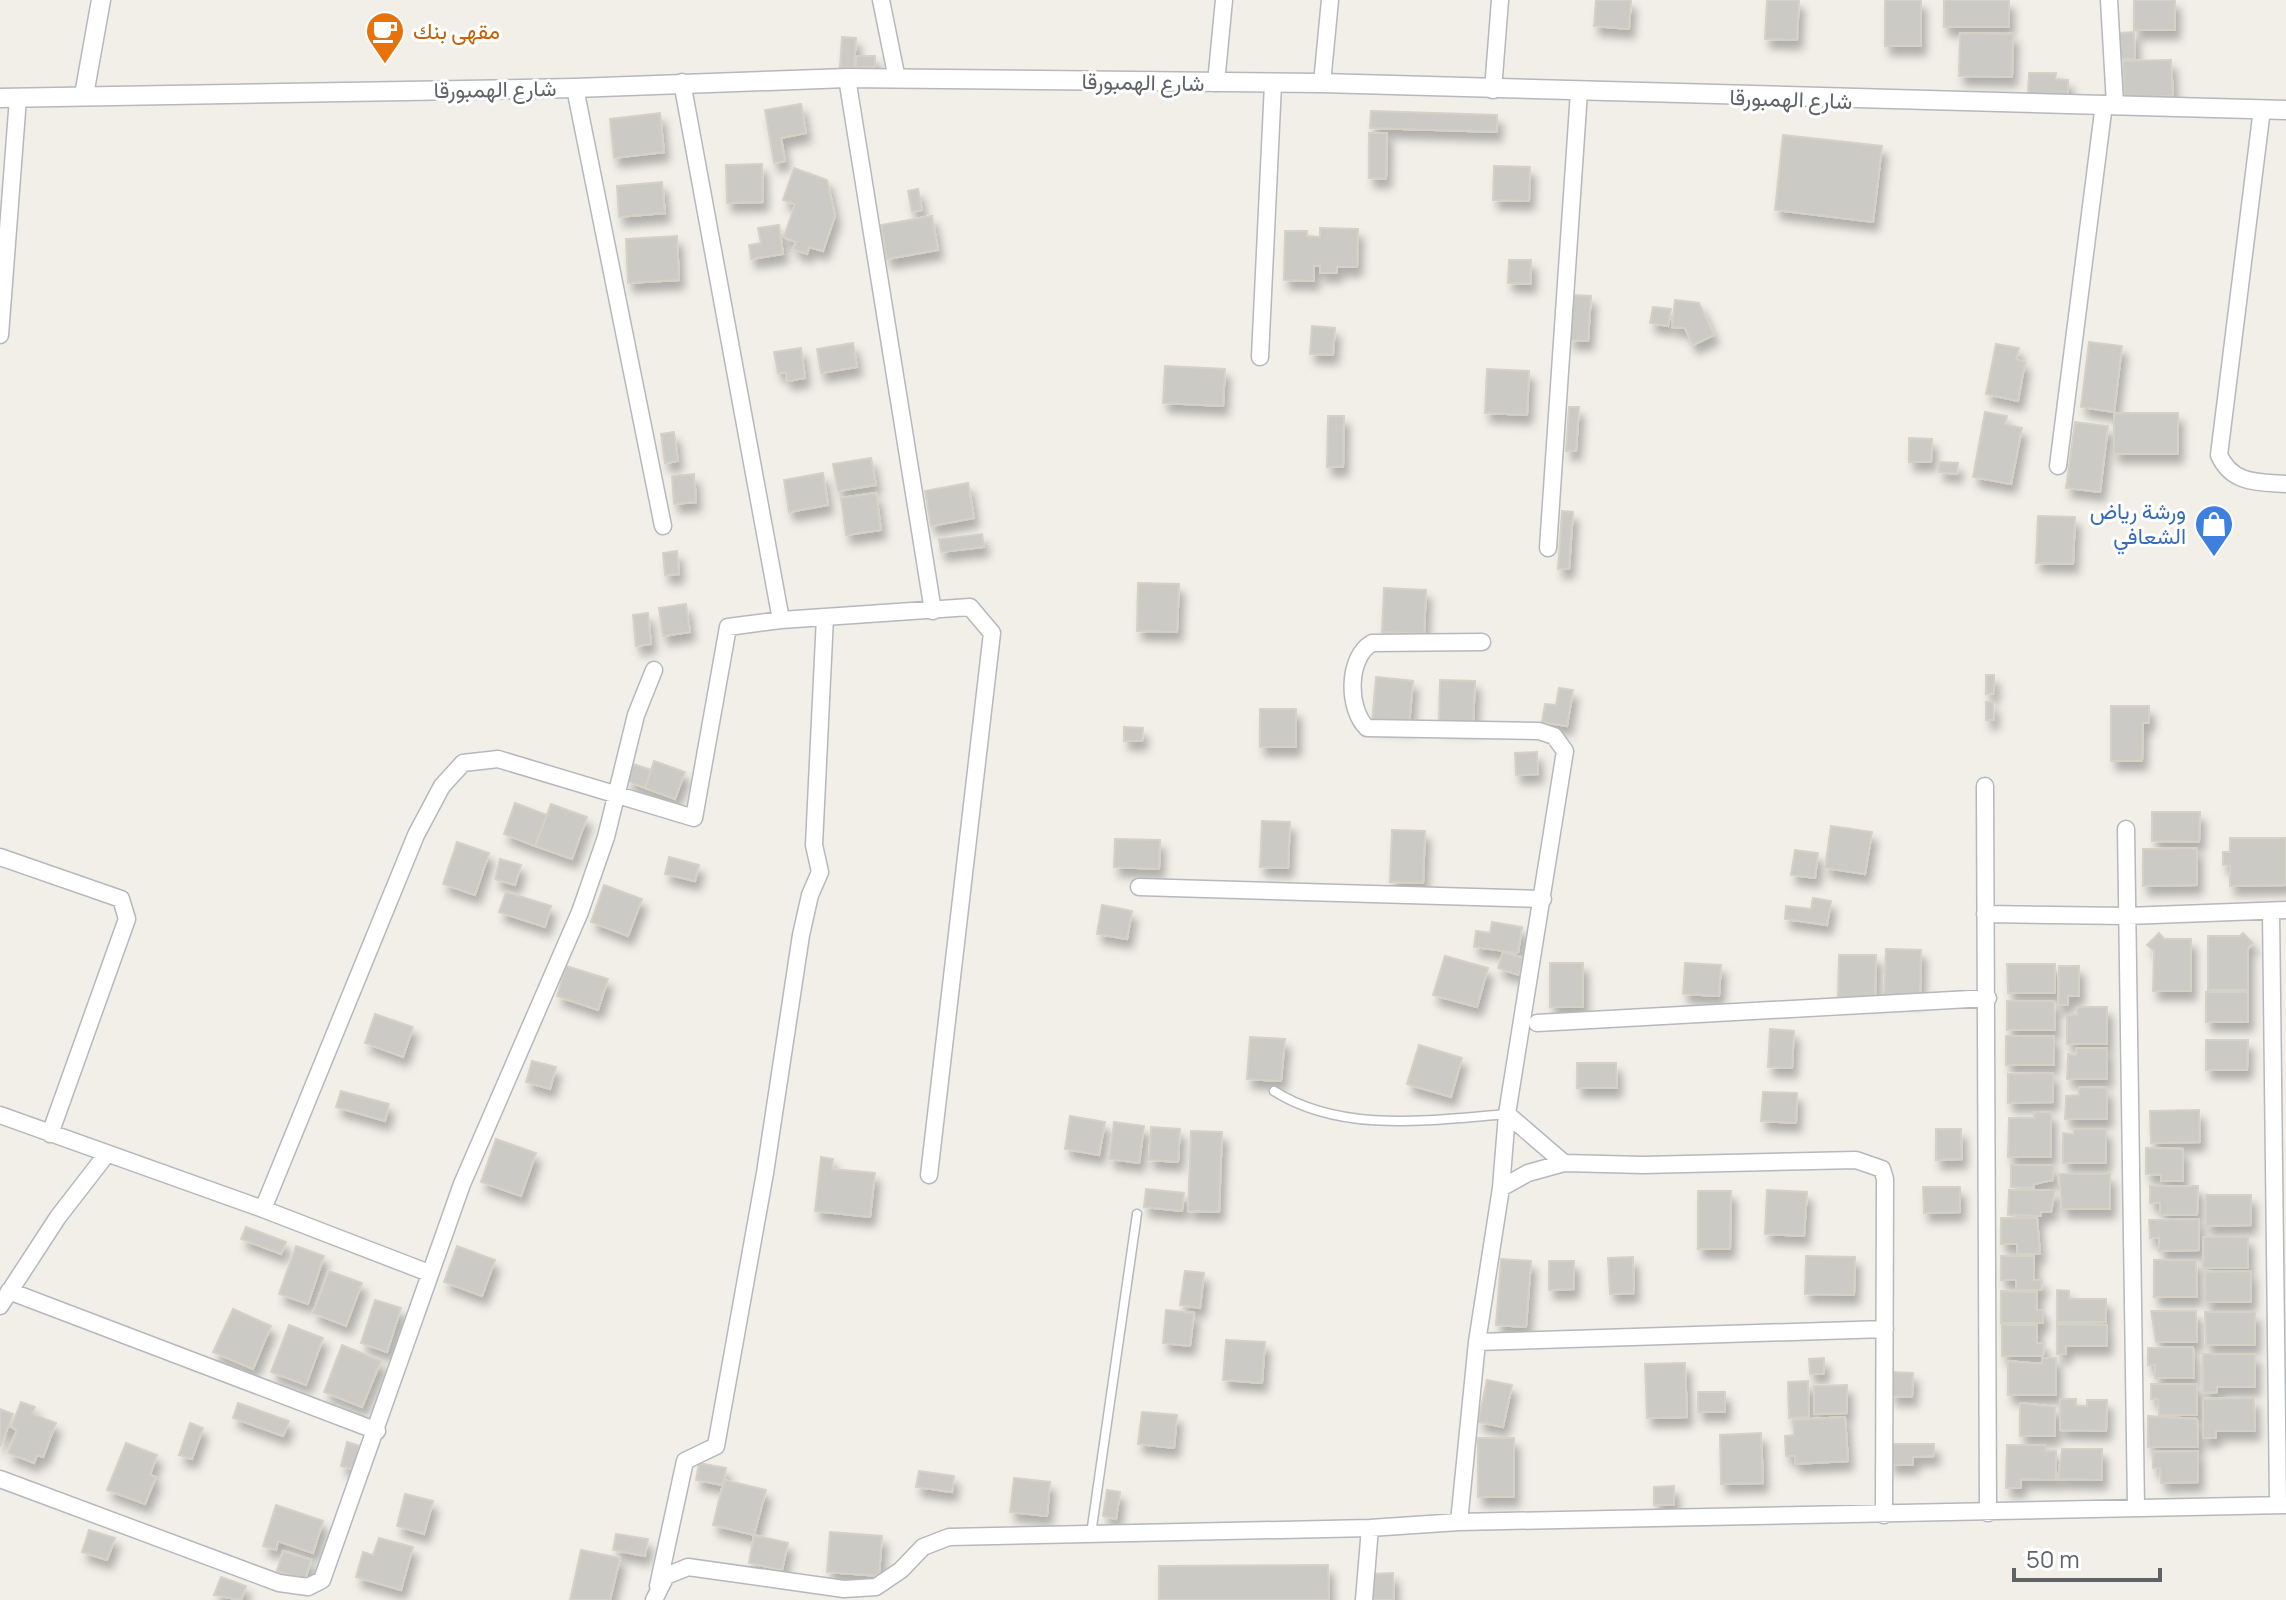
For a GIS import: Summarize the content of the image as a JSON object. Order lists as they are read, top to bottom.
{
  "streets": {
    "street": ["شارع الهمبورقا"]
  },
  "places": {
    "cafe": ["مقهى بنك"],
    "shop": ["ورشة رياض الشعافي"]
  },
  "scale_bar": "50 m"
}
